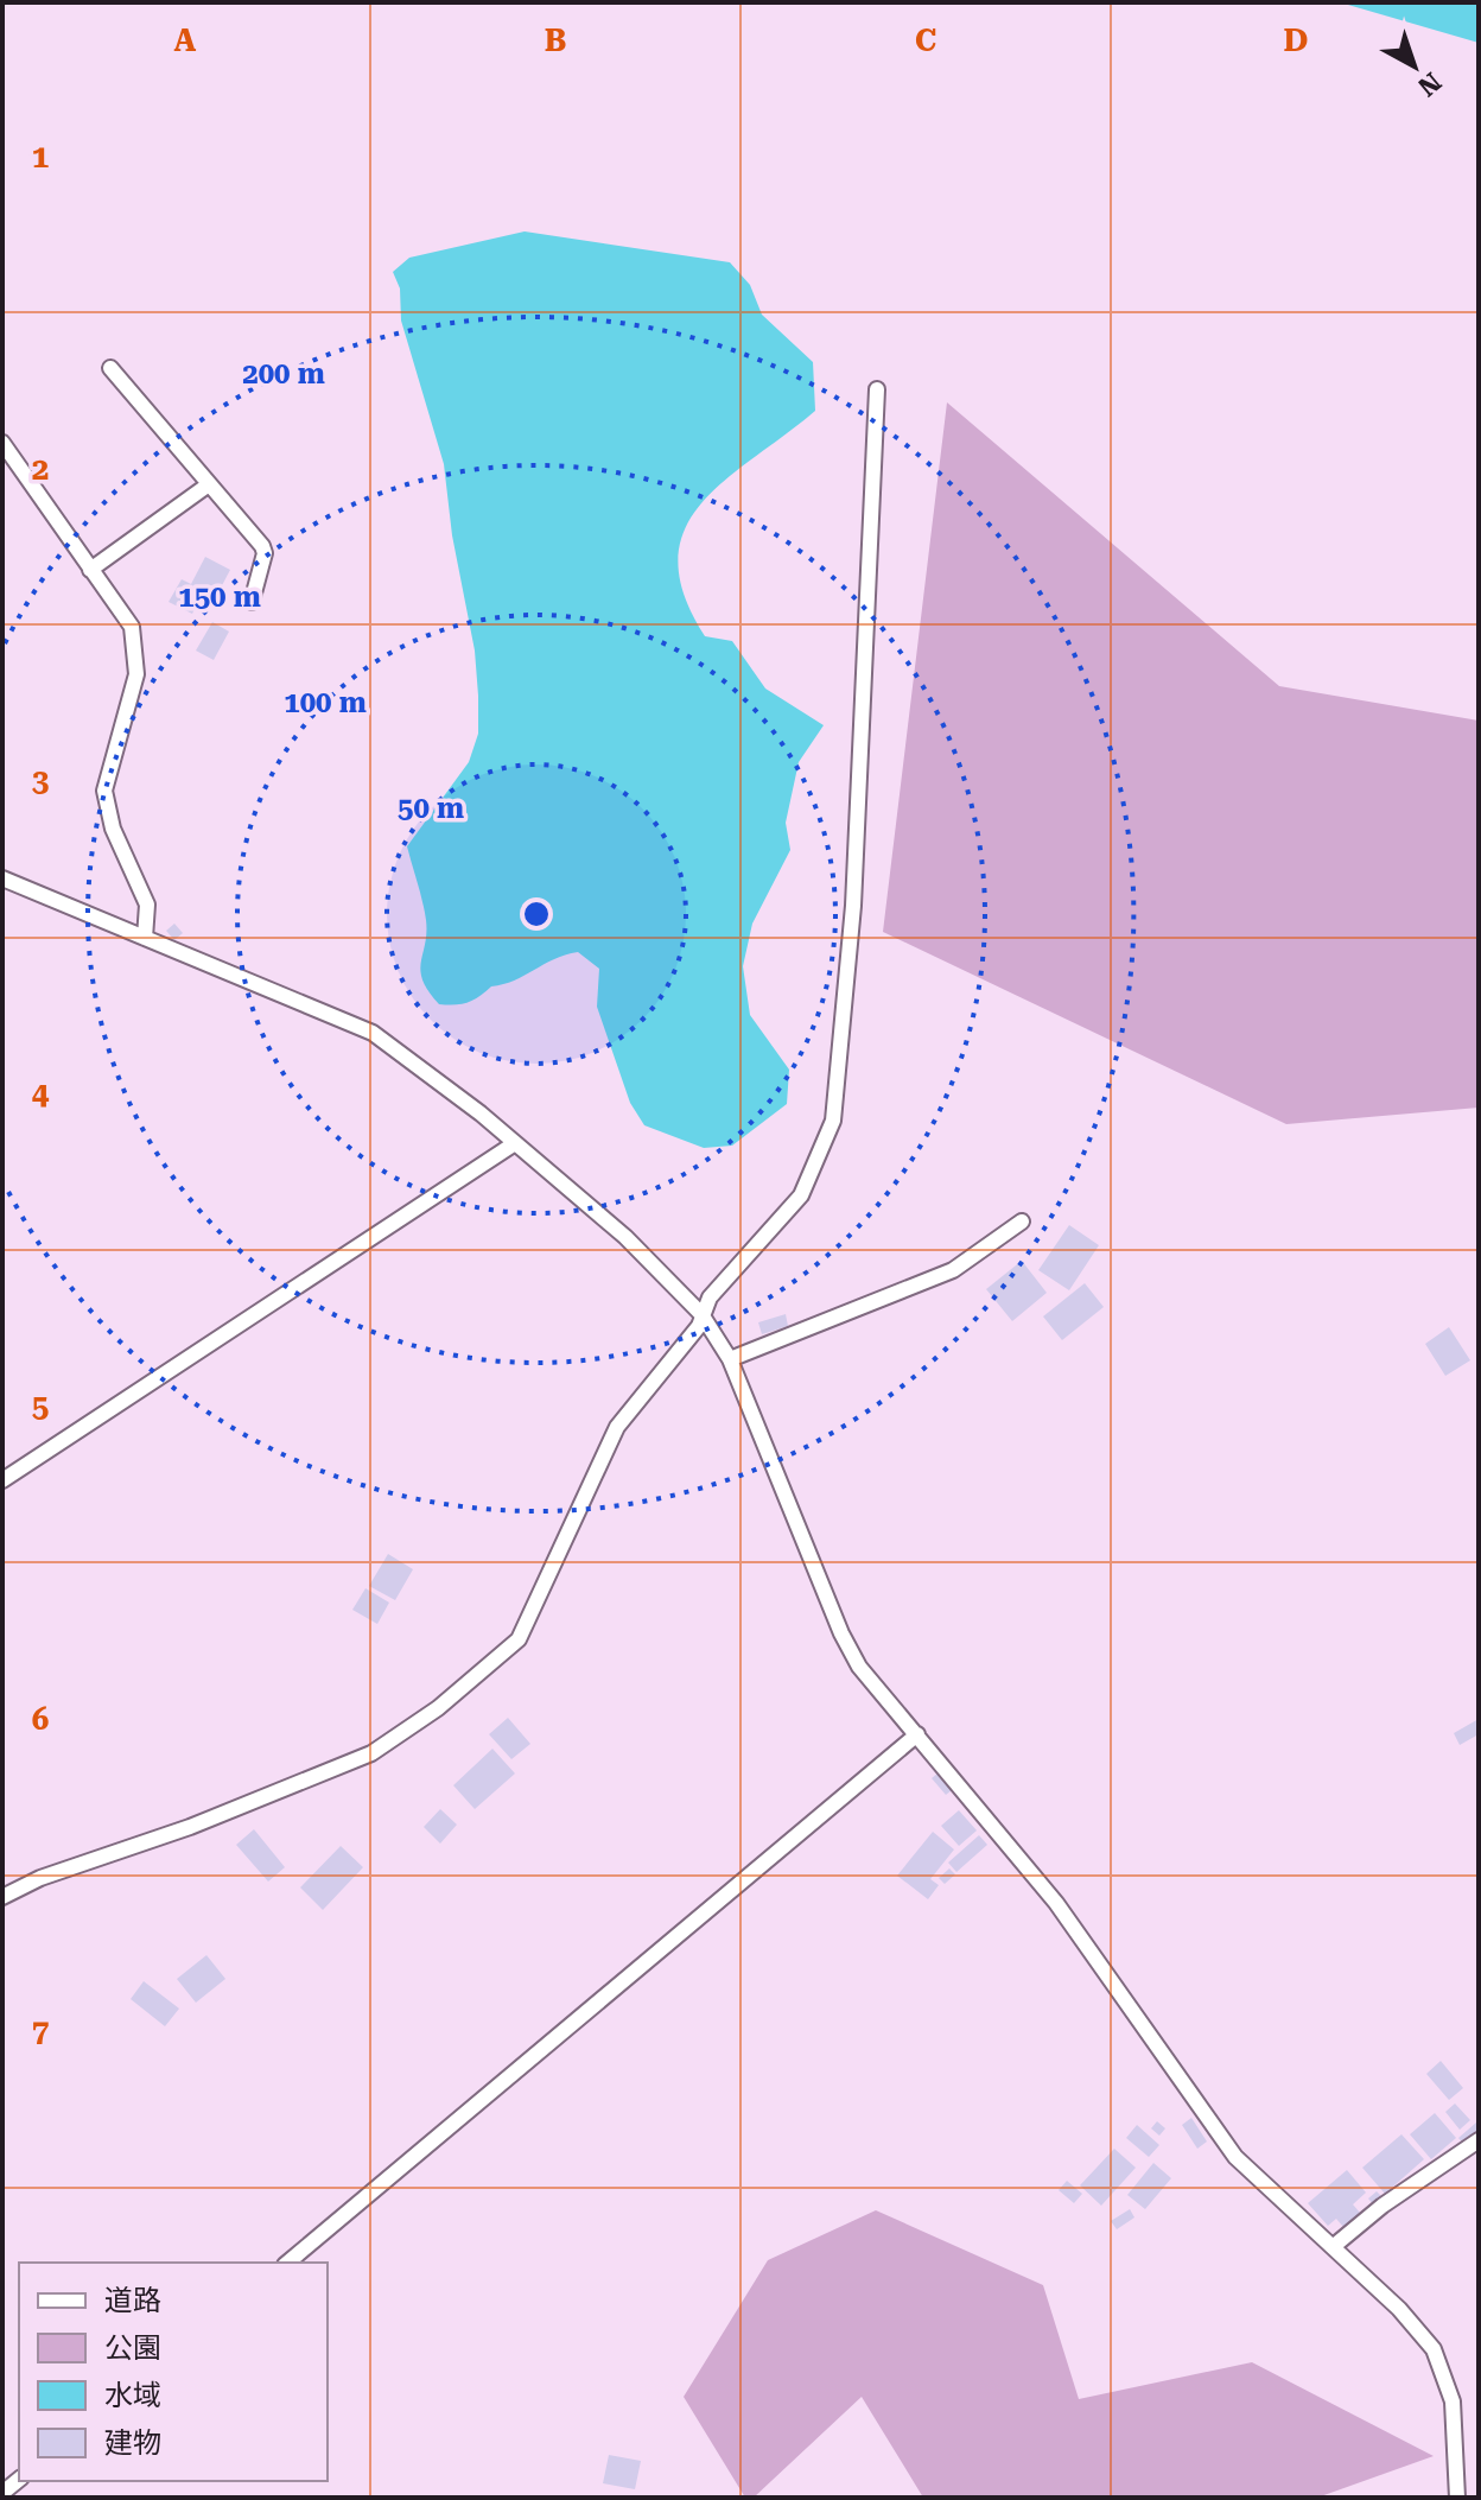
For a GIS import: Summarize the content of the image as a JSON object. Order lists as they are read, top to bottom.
{
  "legend": [
    "道路",
    "公園",
    "水域",
    "建物"
  ],
  "north": "bottom right",
  "grid": {
    "columns": [
      "A",
      "B",
      "C",
      "D"
    ],
    "rows": [
      "1",
      "2",
      "3",
      "4",
      "5",
      "6",
      "7"
    ]
  },
  "rings": [
    "200 m",
    "150 m",
    "100 m",
    "50 m"
  ]
}
